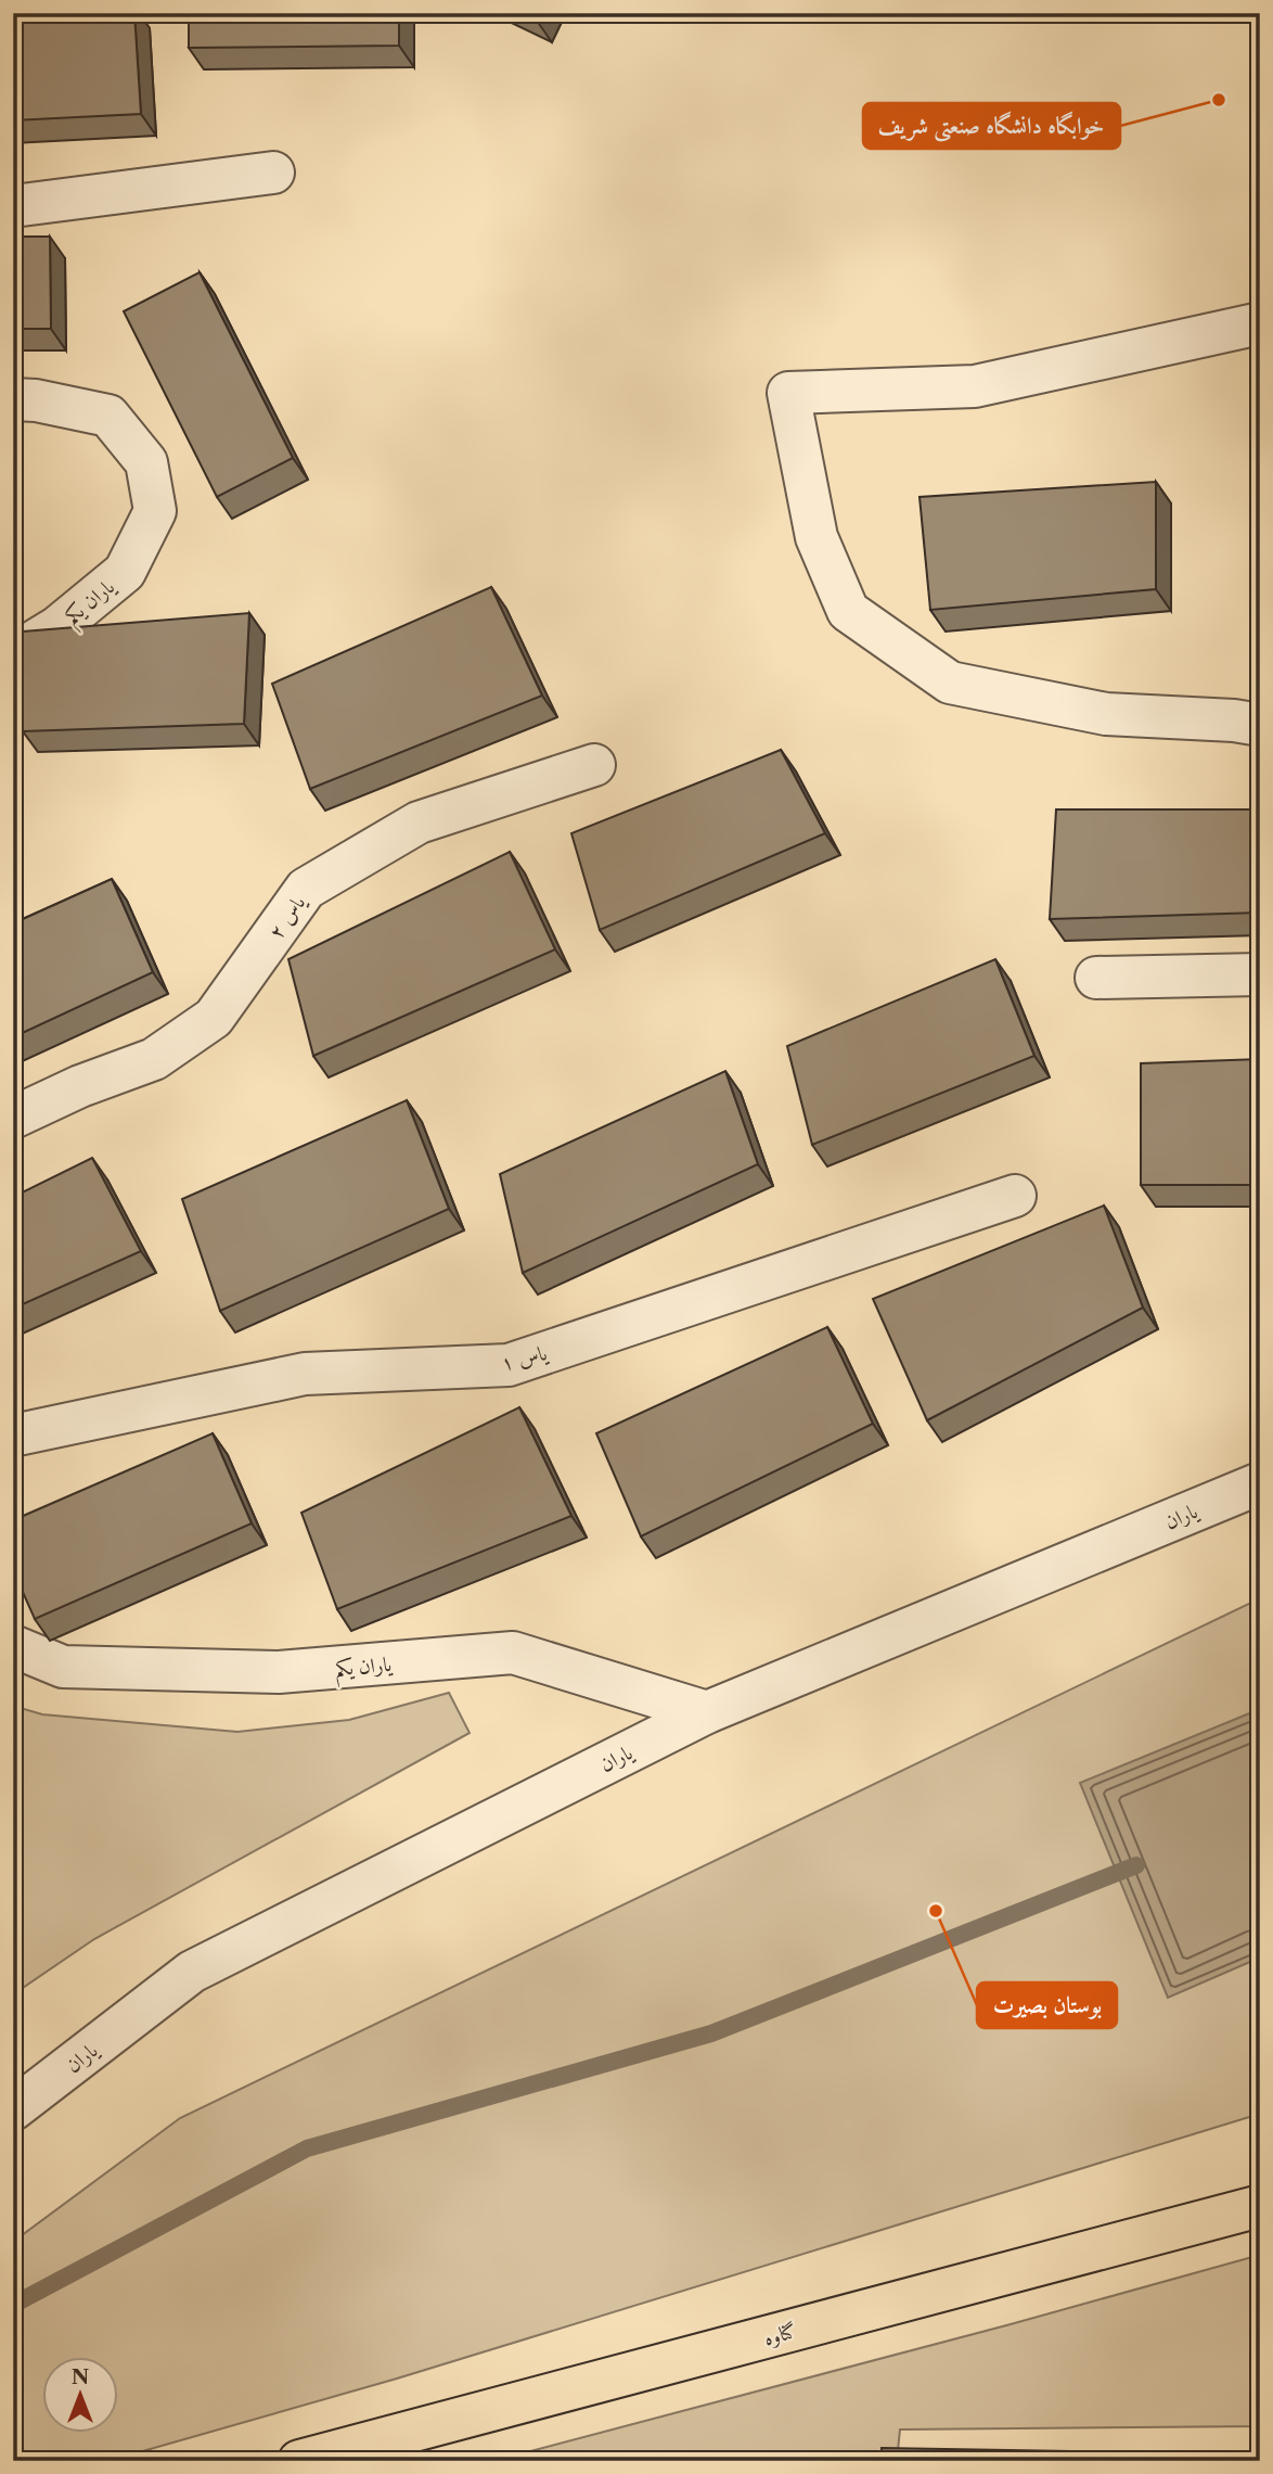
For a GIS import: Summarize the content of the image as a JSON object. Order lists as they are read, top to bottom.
{
  "streets": {
    "main road": ["گناوه"],
    "street": [
      "یاران یکم",
      "یاس ۲",
      "یاس ۱",
      "یاران"
    ]
  },
  "crossings": [
    ["یاران یکم", "یاران"]
  ],
  "places": ["خوابگاه دانشگاه صنعتی شریف", "بوستان بصیرت"],
  "north": "top"
}
